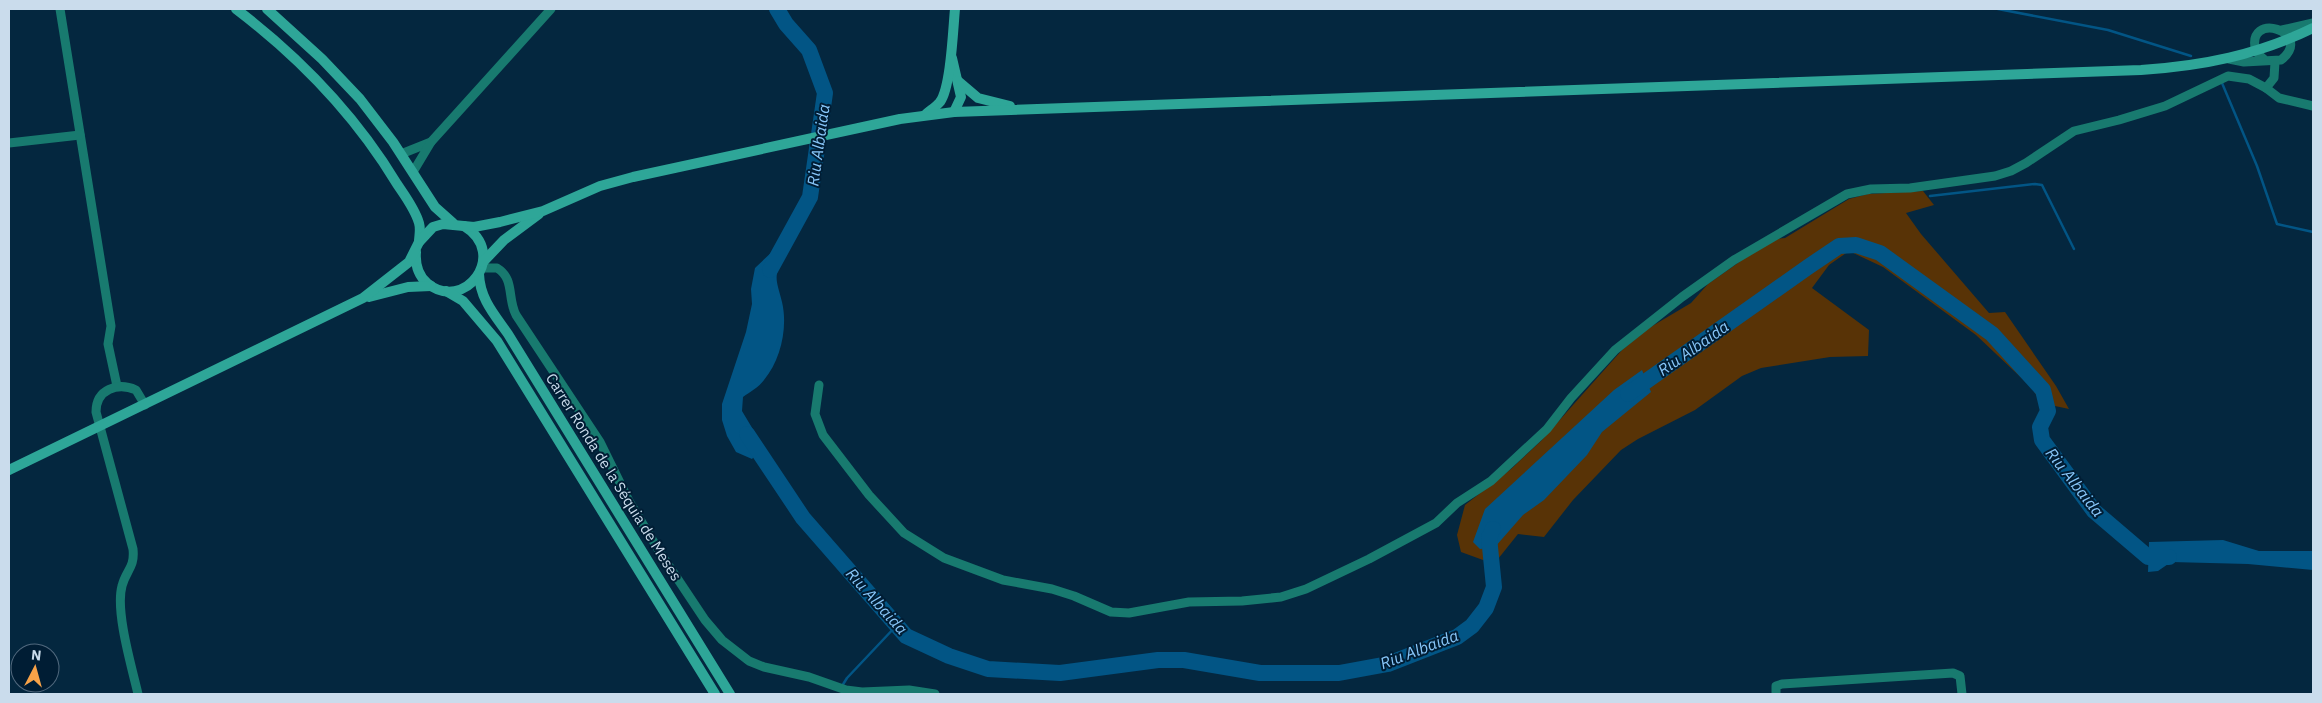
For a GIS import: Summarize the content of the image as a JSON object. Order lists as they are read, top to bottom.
{
  "streets": {
    "street": ["Carrer Ronda de la Séquia de Meses"]
  },
  "water": ["Riu Albaida"],
  "north": "top"
}
